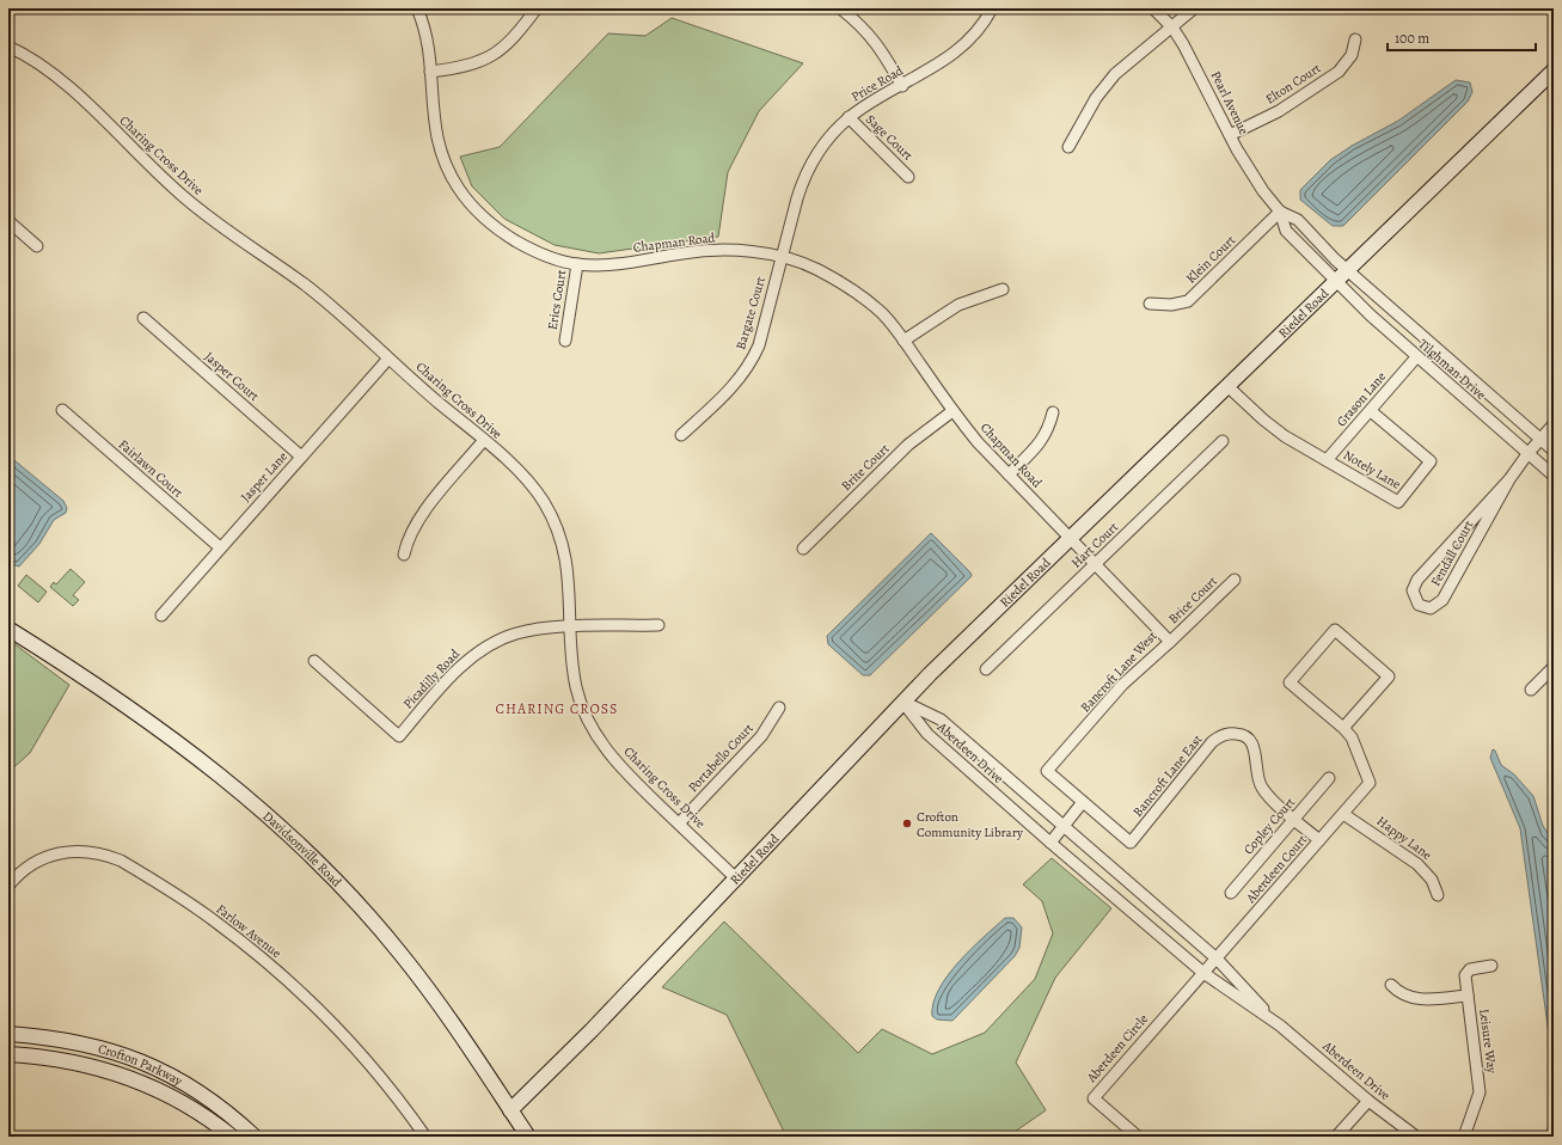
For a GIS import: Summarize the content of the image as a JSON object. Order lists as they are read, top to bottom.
{
  "streets": {
    "street": [
      "Price Road",
      "Elton Court",
      "Pearl Avenue",
      "Sage Court",
      "Charing Cross Drive",
      "Chapman Road",
      "Klein Court",
      "Erics Court",
      "Bargate Court",
      "Riedel Road",
      "Tilghman Drive",
      "Jasper Court",
      "Grason Lane",
      "Brite Court",
      "Fairlawn Court",
      "Notely Lane",
      "Jasper Lane",
      "Hart Court",
      "Fendall Court",
      "Brice Court",
      "Bancroft Lane West",
      "Picadilly Road",
      "Aberdeen Drive",
      "Portabello Court",
      "Bancroft Lane East",
      "Copley Court",
      "Happy Lane",
      "Davidsonville Road",
      "Aberdeen Court",
      "Farlow Avenue",
      "Leisure Way",
      "Aberdeen Circle",
      "Crofton Parkway"
    ]
  },
  "crossings": [
    ["Price Road", "Sage Court"],
    ["Price Road", "Chapman Road"],
    ["Price Road", "Bargate Court"],
    ["Elton Court", "Pearl Avenue"],
    ["Pearl Avenue", "Klein Court"],
    ["Pearl Avenue", "Riedel Road"],
    ["Pearl Avenue", "Tilghman Drive"],
    ["Charing Cross Drive", "Riedel Road"],
    ["Charing Cross Drive", "Jasper Lane"],
    ["Charing Cross Drive", "Picadilly Road"],
    ["Charing Cross Drive", "Portabello Court"],
    ["Chapman Road", "Erics Court"],
    ["Chapman Road", "Bargate Court"],
    ["Chapman Road", "Riedel Road"],
    ["Chapman Road", "Brite Court"],
    ["Chapman Road", "Bancroft Lane West"],
    ["Riedel Road", "Tilghman Drive"],
    ["Riedel Road", "Notely Lane"],
    ["Riedel Road", "Bancroft Lane West"],
    ["Riedel Road", "Aberdeen Drive"],
    ["Riedel Road", "Davidsonville Road"],
    ["Tilghman Drive", "Grason Lane"],
    ["Tilghman Drive", "Fendall Court"],
    ["Jasper Court", "Jasper Lane"],
    ["Grason Lane", "Notely Lane"],
    ["Fairlawn Court", "Jasper Lane"],
    ["Hart Court", "Bancroft Lane West"],
    ["Brice Court", "Bancroft Lane West"],
    ["Bancroft Lane West", "Bancroft Lane East"],
    ["Aberdeen Drive", "Aberdeen Court"],
    ["Aberdeen Drive", "Aberdeen Circle"],
    ["Bancroft Lane East", "Copley Court"],
    ["Bancroft Lane East", "Aberdeen Court"],
    ["Happy Lane", "Aberdeen Court"],
    ["Aberdeen Court", "Aberdeen Circle"]
  ],
  "districts": ["CHARING CROSS"],
  "places": ["Crofton Community Library"],
  "scale_bar": "100 m"
}
